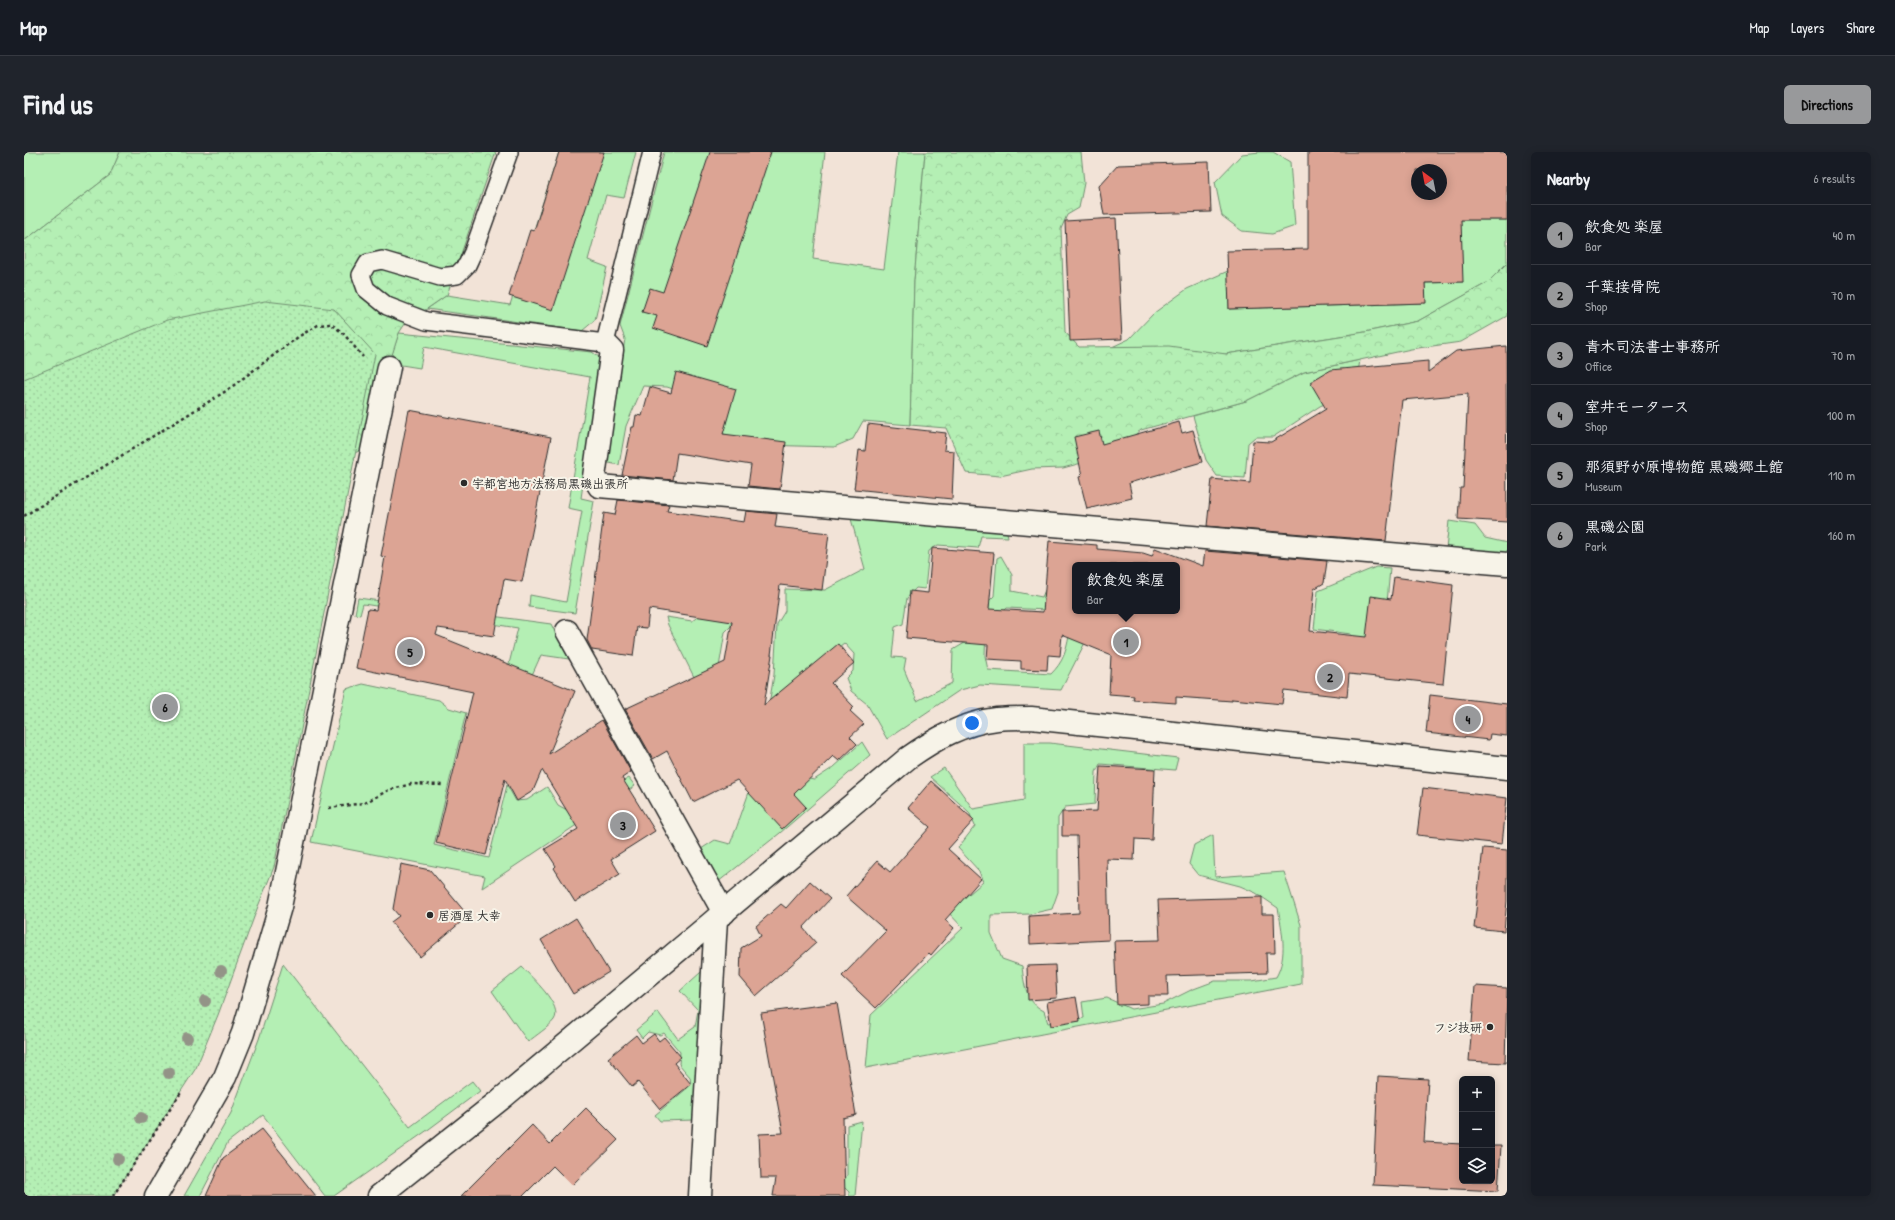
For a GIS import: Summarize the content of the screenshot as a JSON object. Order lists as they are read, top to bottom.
{
  "places": ["宇都宮地方法務局黒磯出張所", "居酒屋 大幸", "フジ技研"],
  "north": "top left",
  "page": {
    "header": "Map",
    "nav": ["Map", "Layers", "Share"],
    "title": "Find us",
    "buttons": "Directions",
    "heading": ["Nearby", "6 results"],
    "list": [
      {
        "mark": "1",
        "name": "飲食処 楽屋",
        "note": "Bar",
        "value": "40 m"
      },
      {
        "mark": "2",
        "name": "千葉接骨院",
        "note": "Shop",
        "value": "70 m"
      },
      {
        "mark": "3",
        "name": "青木司法書士事務所",
        "note": "Office",
        "value": "70 m"
      },
      {
        "mark": "4",
        "name": "室井モータース",
        "note": "Shop",
        "value": "100 m"
      },
      {
        "mark": "5",
        "name": "那須野が原博物館 黒磯郷土館",
        "note": "Museum",
        "value": "110 m"
      },
      {
        "mark": "6",
        "name": "黒磯公園",
        "note": "Park",
        "value": "160 m"
      }
    ],
    "popup": ["飲食処 楽屋", "Bar"],
    "pins": [
      "1",
      "5",
      "2",
      "6",
      "4",
      "3"
    ],
    "map_buttons": ["+", "−"]
  }
}
